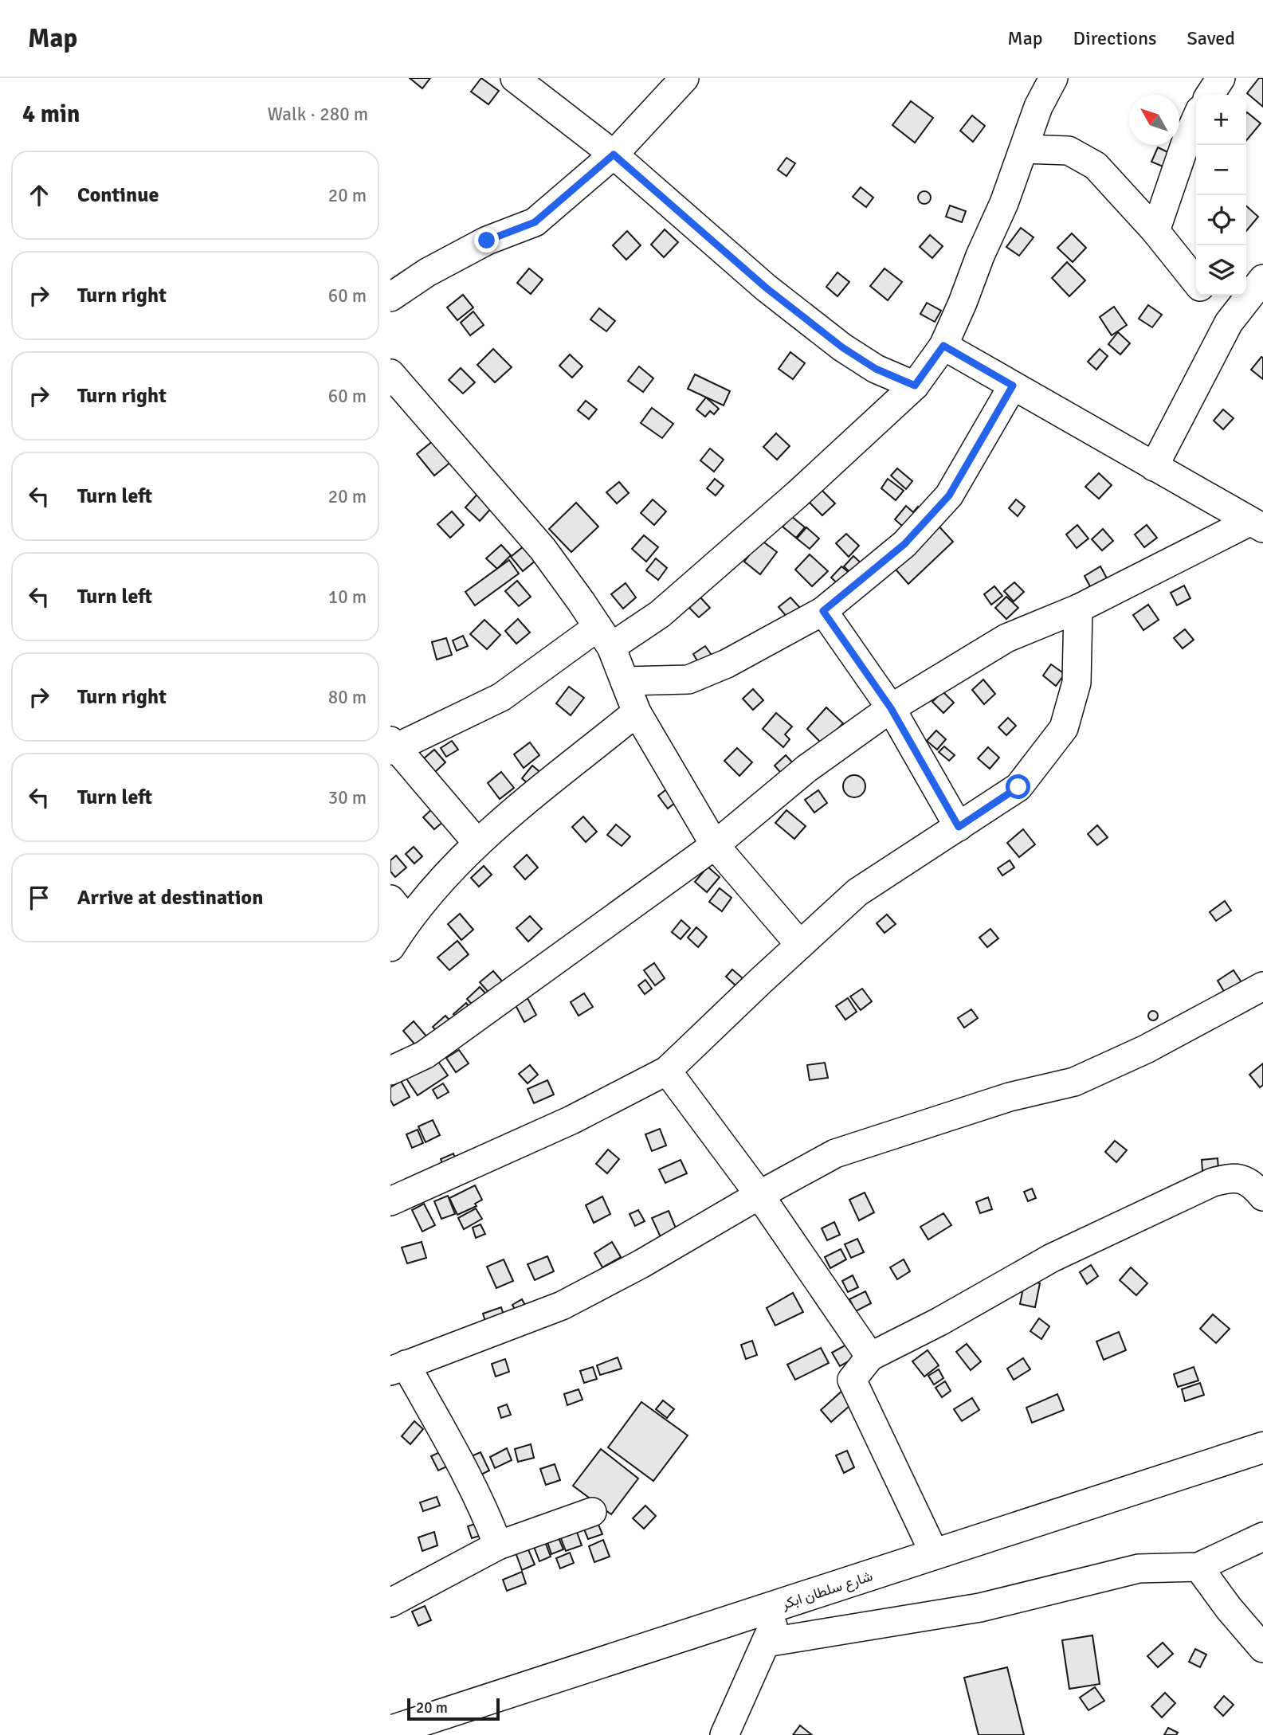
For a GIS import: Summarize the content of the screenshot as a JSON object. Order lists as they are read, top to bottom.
{
  "streets": {
    "highway": ["شارع سلطان ابكر"]
  },
  "scale_bar": "20 m",
  "north": "top left",
  "page": {
    "header": "Map",
    "nav": ["Map", "Directions", "Saved"],
    "heading": ["4 min", "Walk · 280 m"],
    "map_buttons": ["+", "−"],
    "list": [
      ["Continue", "20 m"],
      ["Turn right", "60 m"],
      ["Turn right", "60 m"],
      ["Turn left", "20 m"],
      ["Turn left", "10 m"],
      ["Turn right", "80 m"],
      ["Turn left", "30 m"],
      "Arrive at destination"
    ],
    "scale": "20 m"
  }
}
